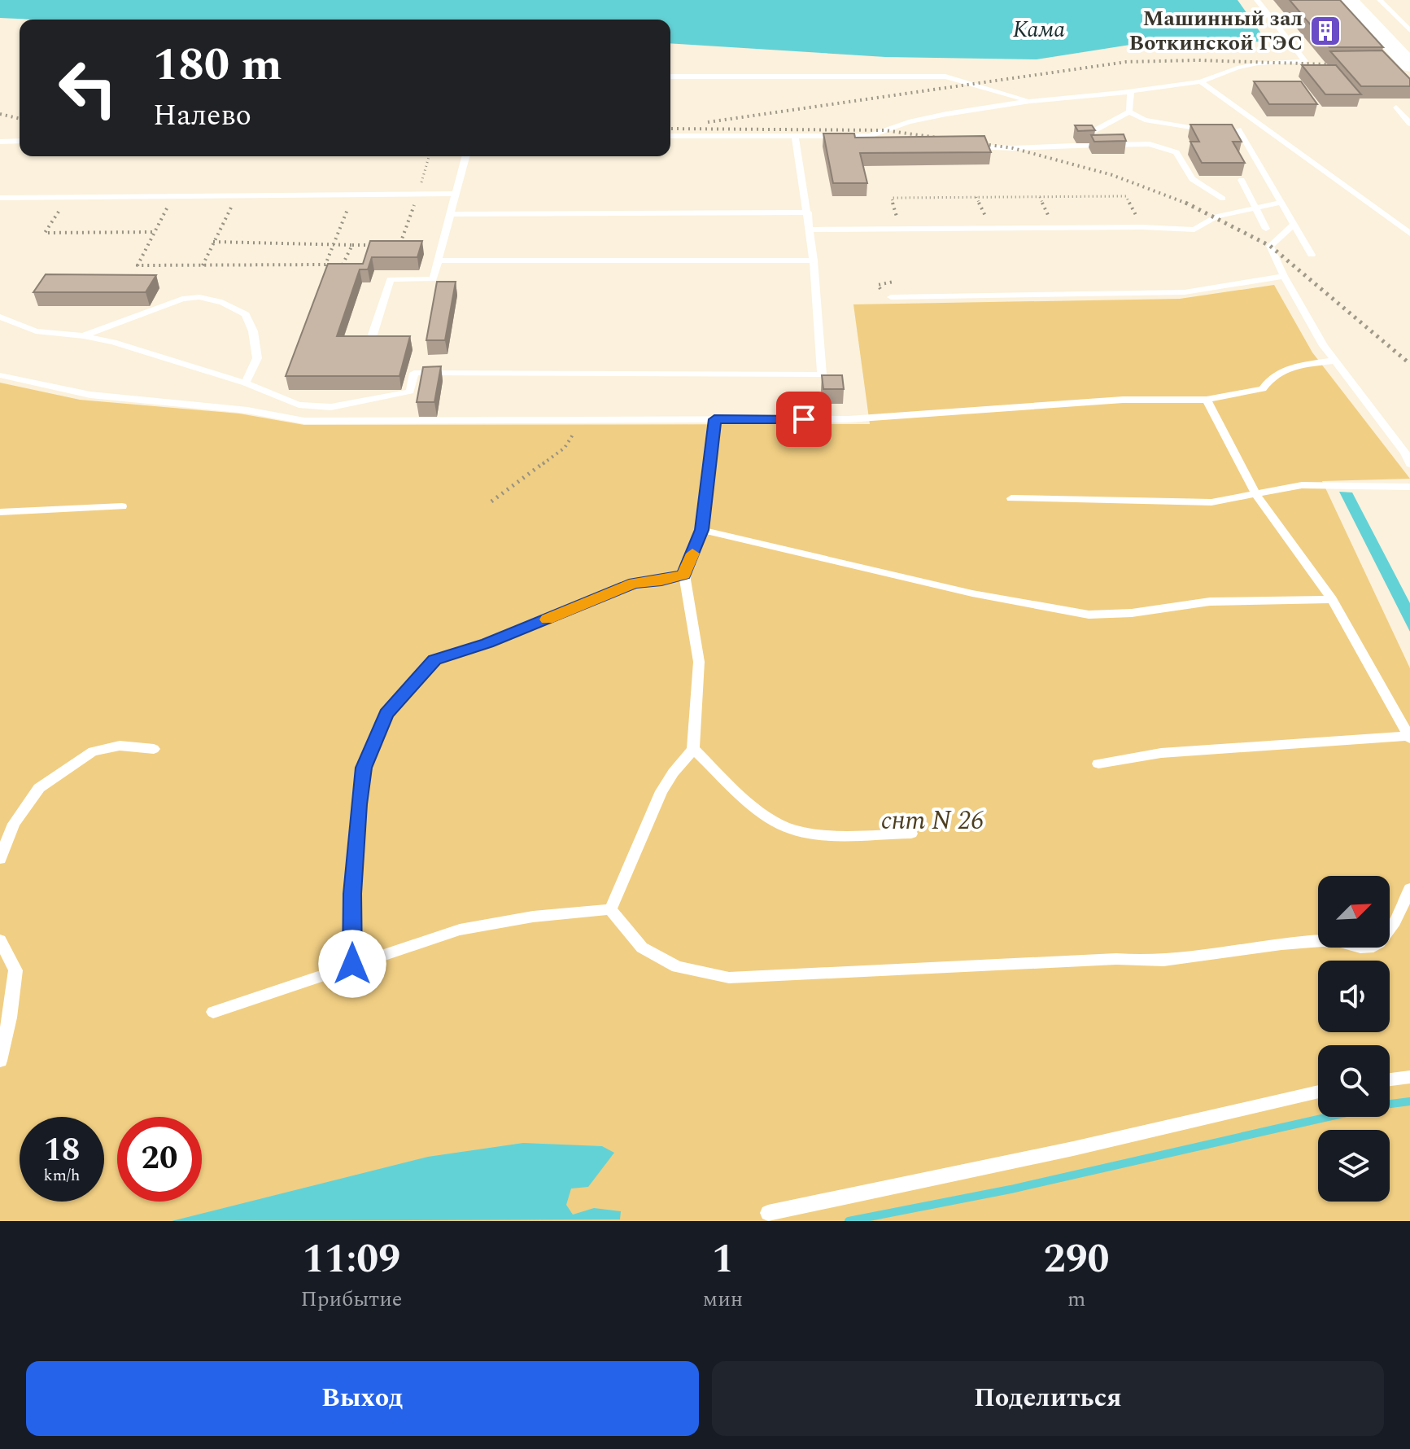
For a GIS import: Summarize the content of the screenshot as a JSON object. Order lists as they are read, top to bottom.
{
  "water": ["Кама"],
  "parks": ["снт N 26"],
  "places": {
    "building": ["Машинный зал Воткинской ГЭС"]
  },
  "north": "top right",
  "page": {
    "turn": ["180 m", "Налево"],
    "speed": "18 km/h",
    "limit": "20",
    "eta": [
      "11:09",
      "Прибытие",
      "1",
      "мин",
      "290",
      "m"
    ],
    "buttons": ["Выход", "Поделиться"]
  }
}
